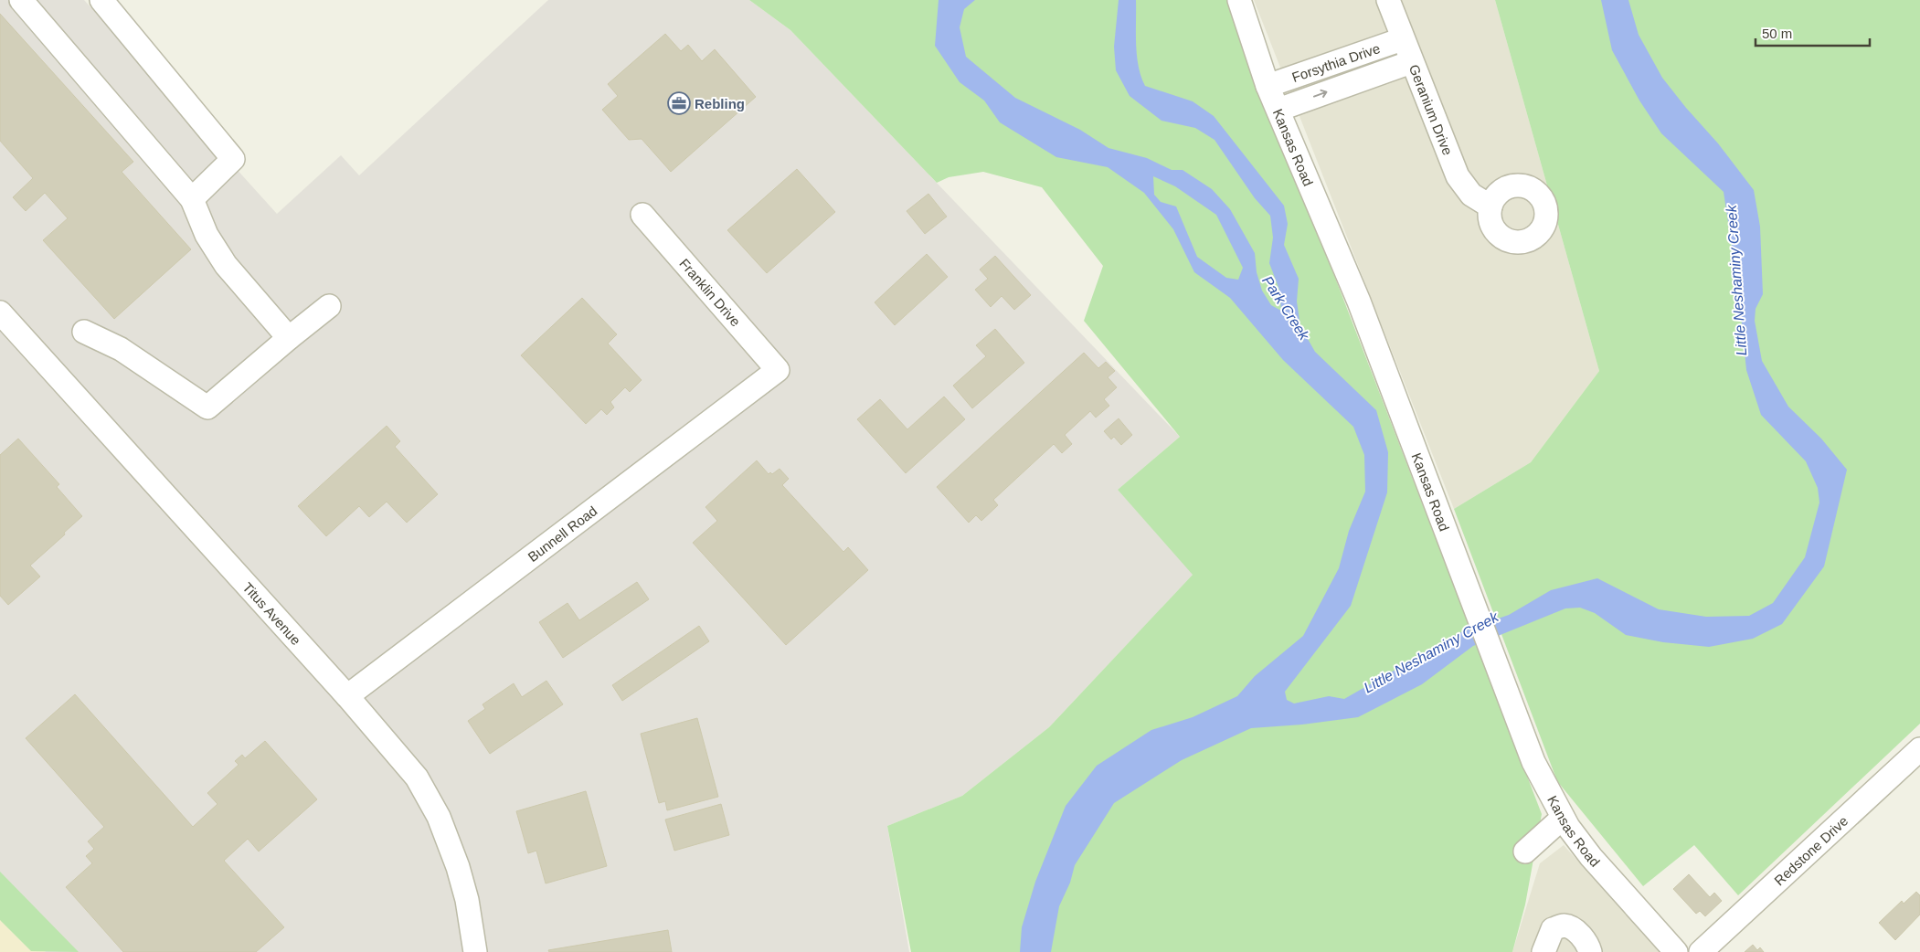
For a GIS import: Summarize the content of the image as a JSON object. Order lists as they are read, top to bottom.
{
  "streets": {
    "street": [
      "Forsythia Drive",
      "Geranium Drive",
      "Kansas Road",
      "Franklin Drive",
      "Bunnell Road",
      "Titus Avenue",
      "Redstone Drive"
    ]
  },
  "crossings": [
    ["Forsythia Drive", "Geranium Drive"],
    ["Forsythia Drive", "Kansas Road"],
    ["Franklin Drive", "Bunnell Road"],
    ["Bunnell Road", "Titus Avenue"]
  ],
  "water": ["Little Neshaminy Creek", "Park Creek"],
  "places": {
    "office": ["Rebling"]
  },
  "scale_bar": "50 m"
}
